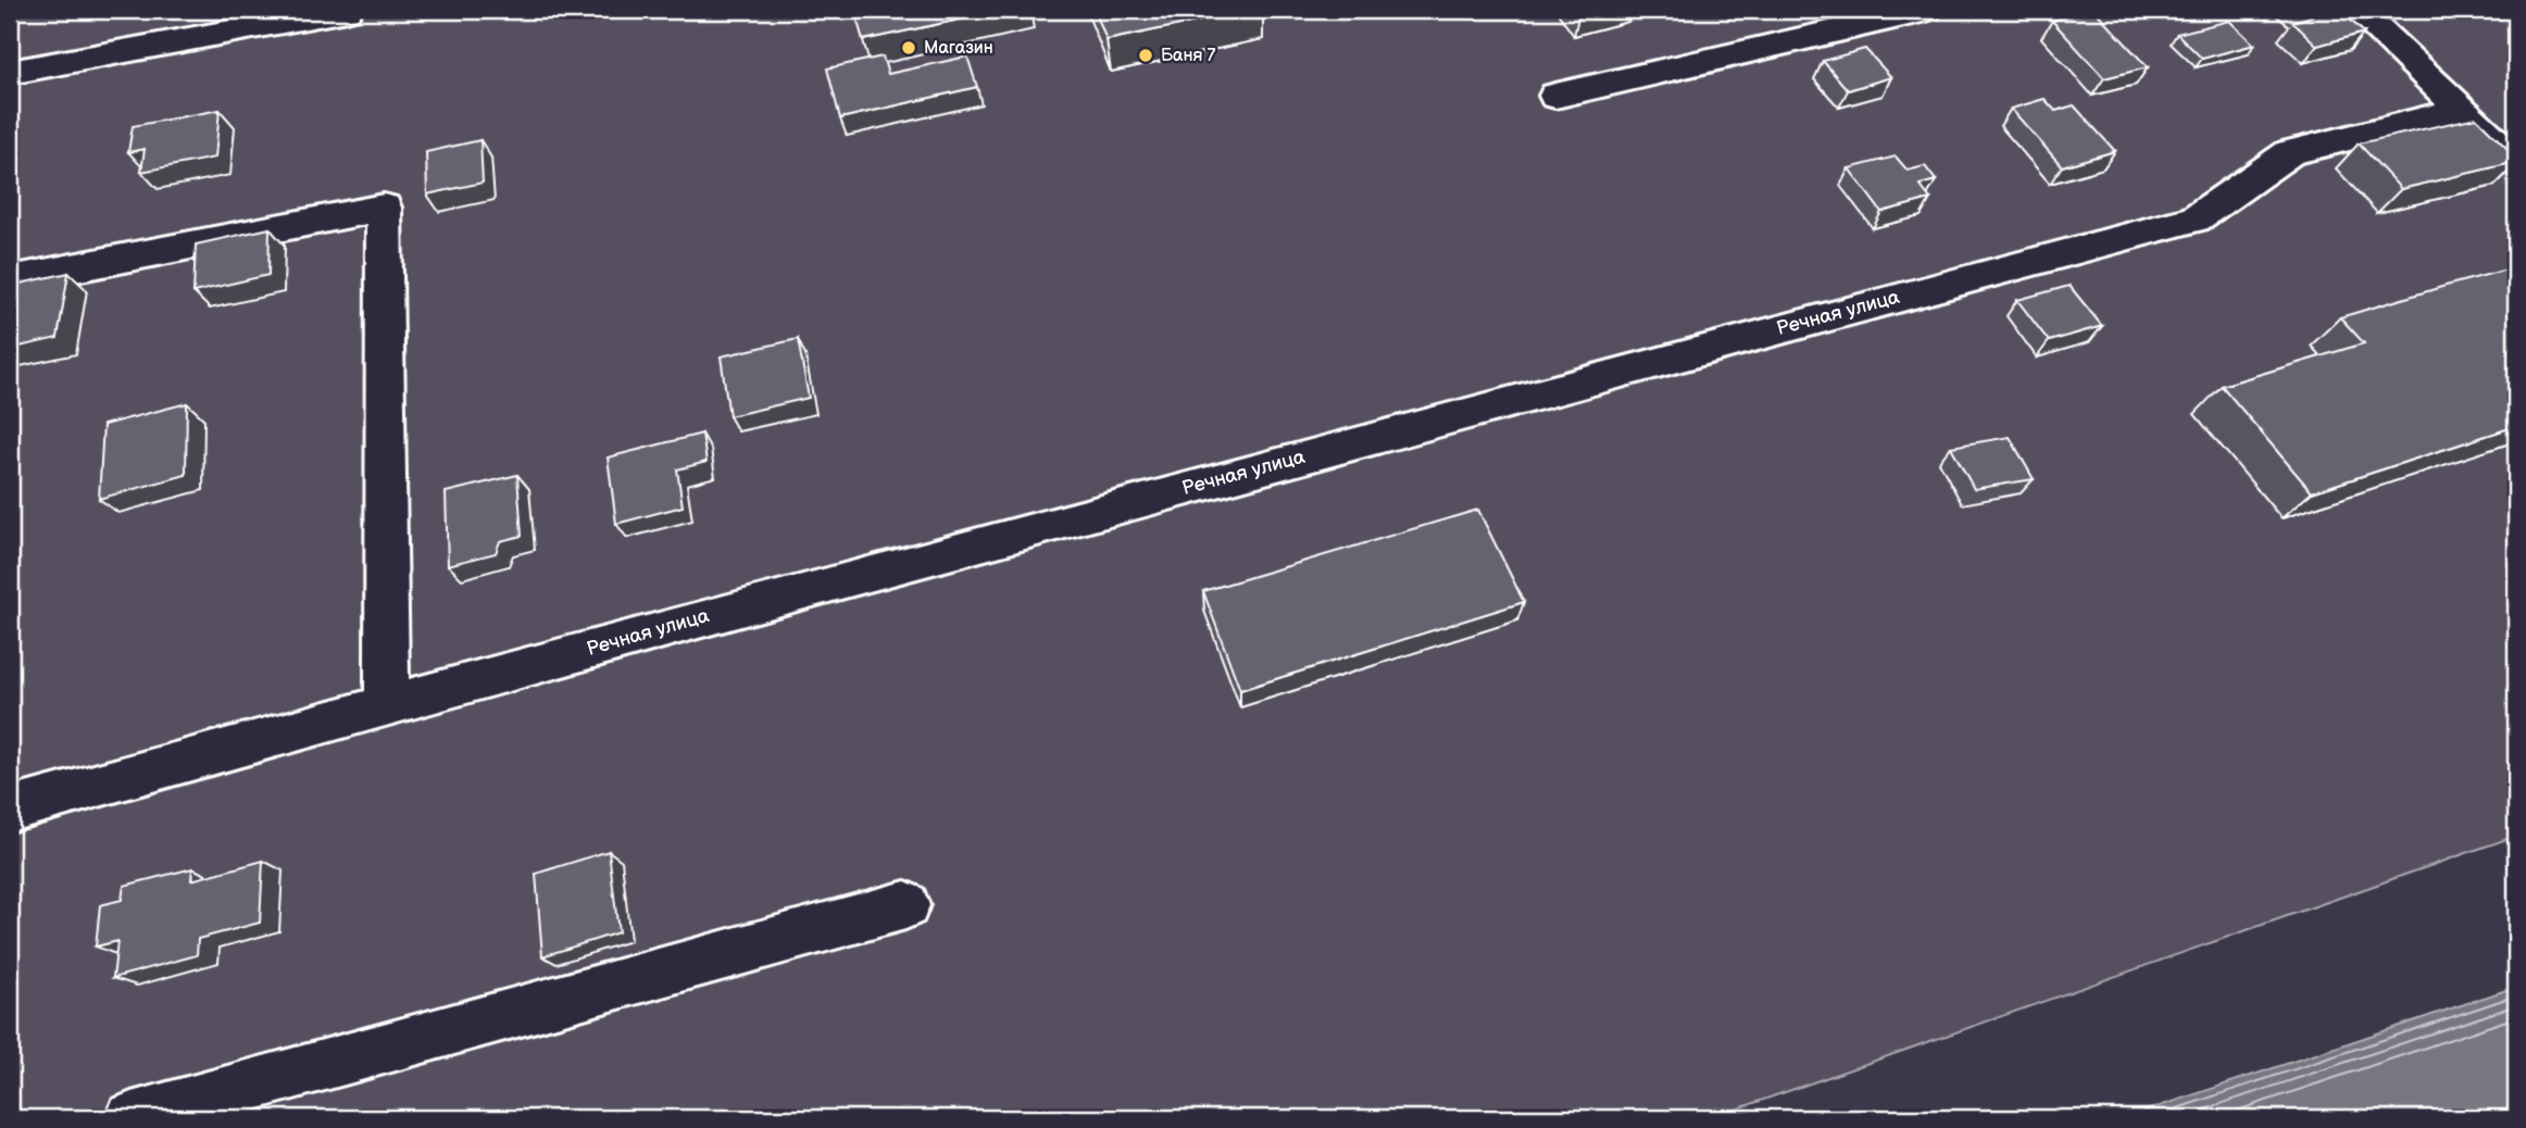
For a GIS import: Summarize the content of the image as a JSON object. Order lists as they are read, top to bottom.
{
  "streets": {
    "street": ["Речная улица"]
  },
  "places": ["Магазин", "Баня 7"]
}
